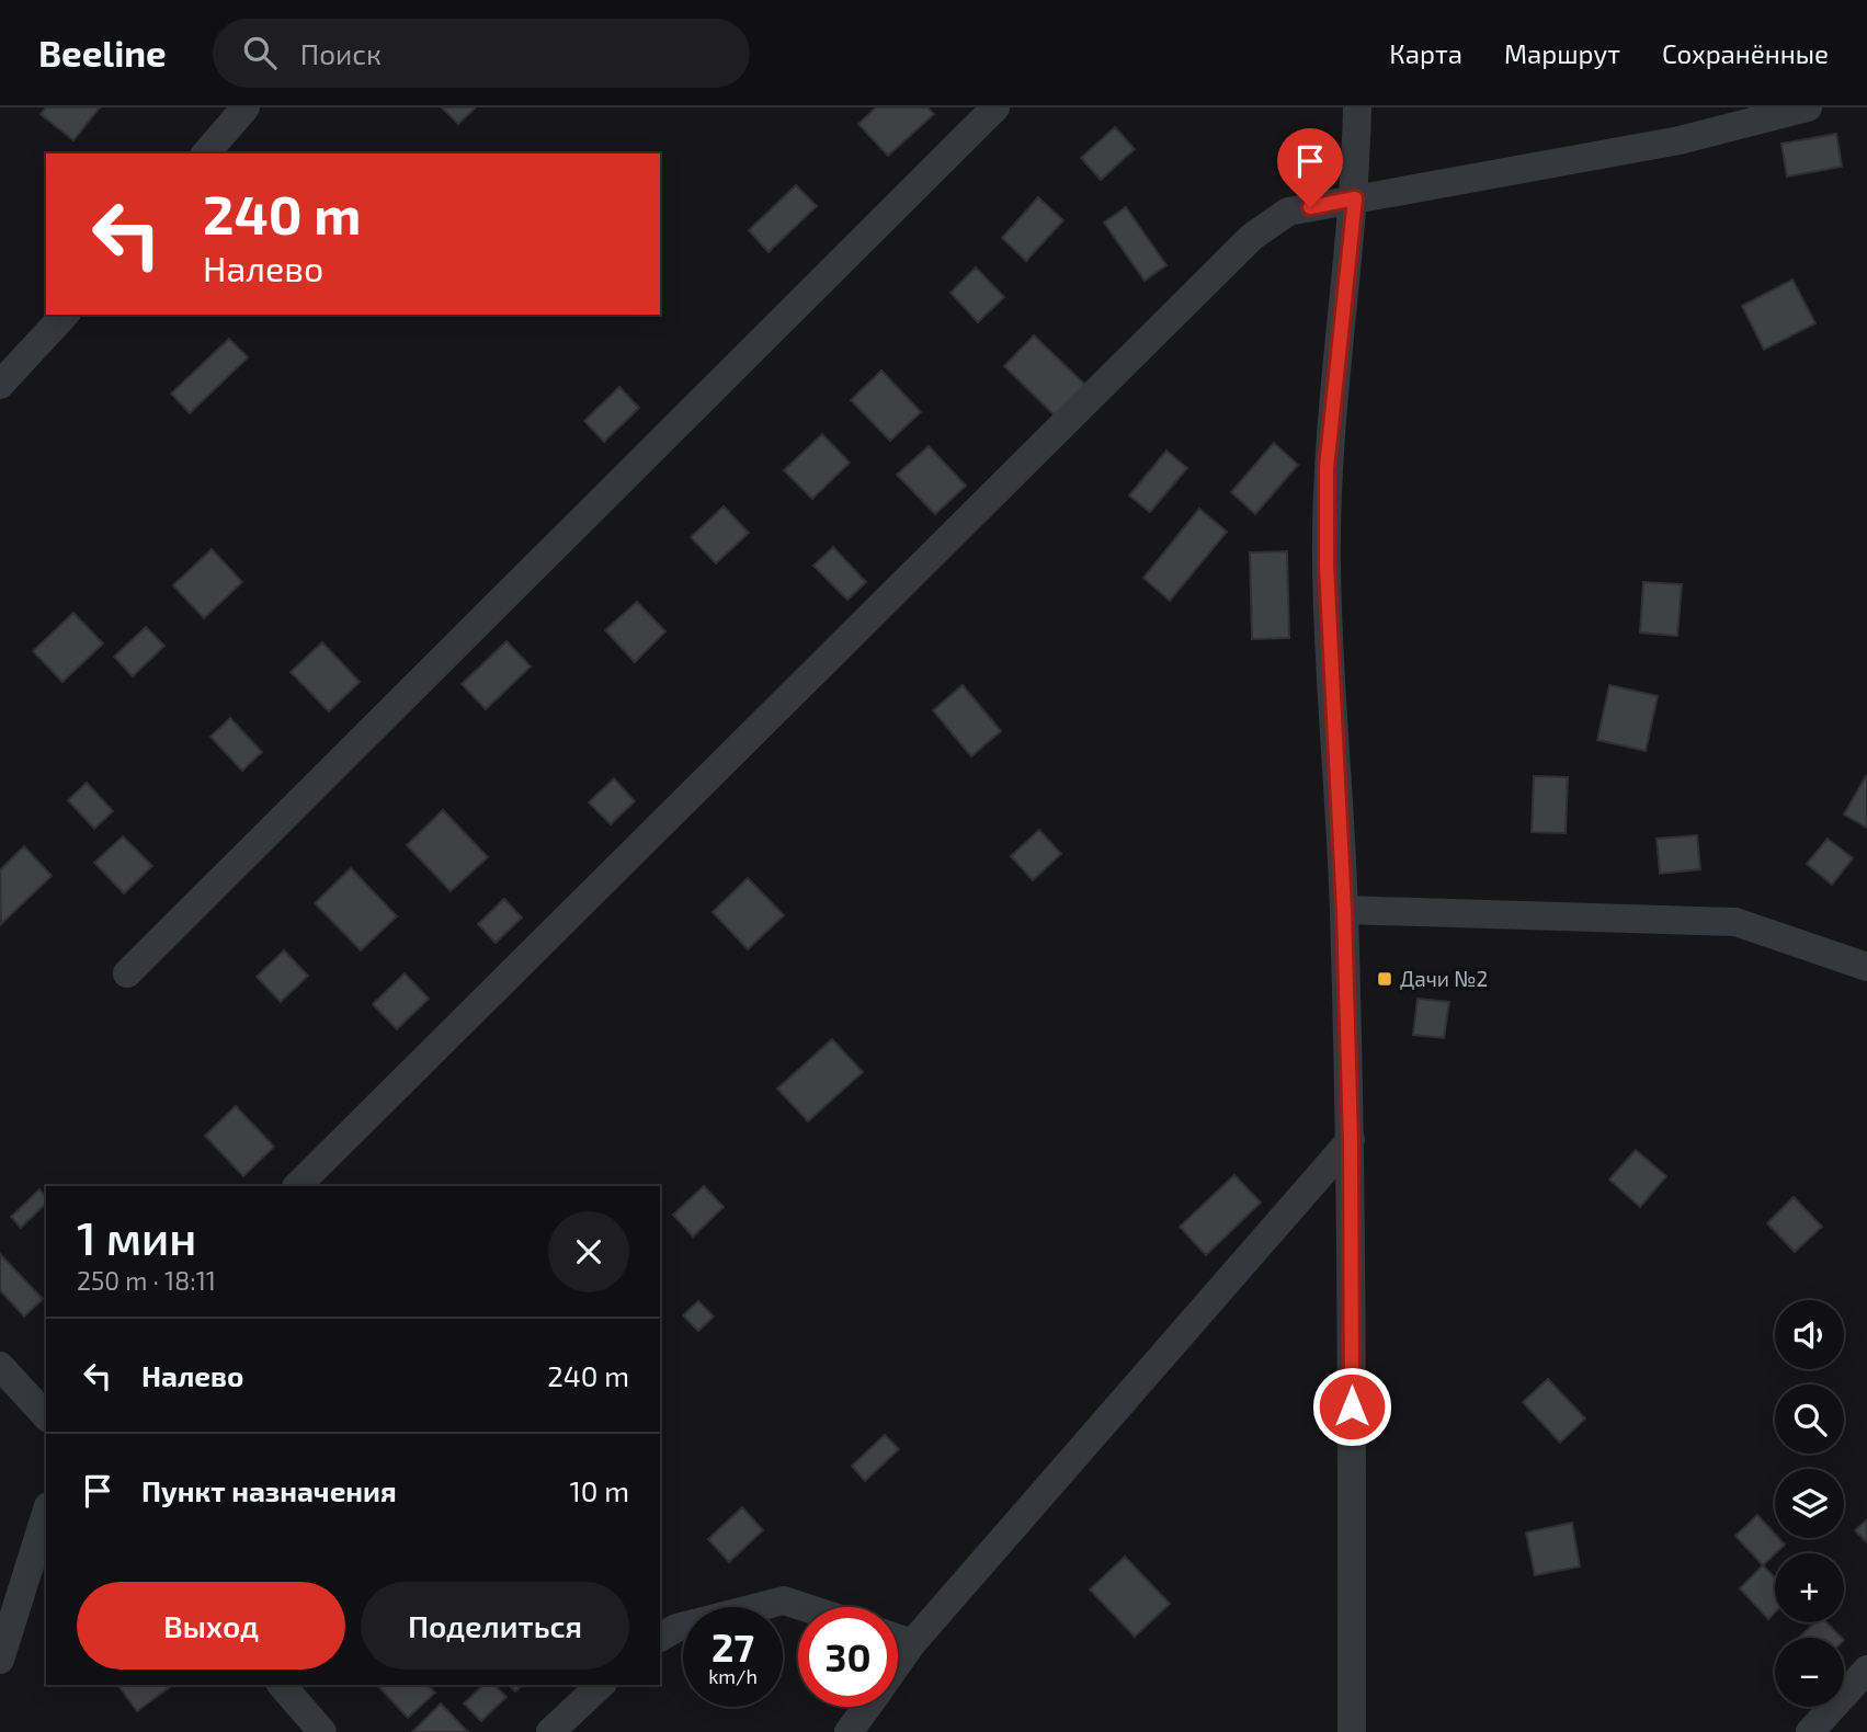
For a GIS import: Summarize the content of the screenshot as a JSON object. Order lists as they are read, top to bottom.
{
  "places": {
    "transit": ["Дачи №2"]
  },
  "page": {
    "header": "Beeline",
    "search": "Поиск",
    "nav": ["Карта", "Маршрут", "Сохранённые"],
    "turn": ["240 m", "Налево"],
    "heading": ["1 мин", "250 m · 18:11"],
    "map_buttons": ["+", "−"],
    "list": [
      {
        "name": "Налево",
        "value": "240 m"
      },
      {
        "name": "Пункт назначения",
        "value": "10 m"
      }
    ],
    "buttons": ["Выход", "Поделиться"],
    "speed": "27 km/h",
    "limit": "30"
  }
}
